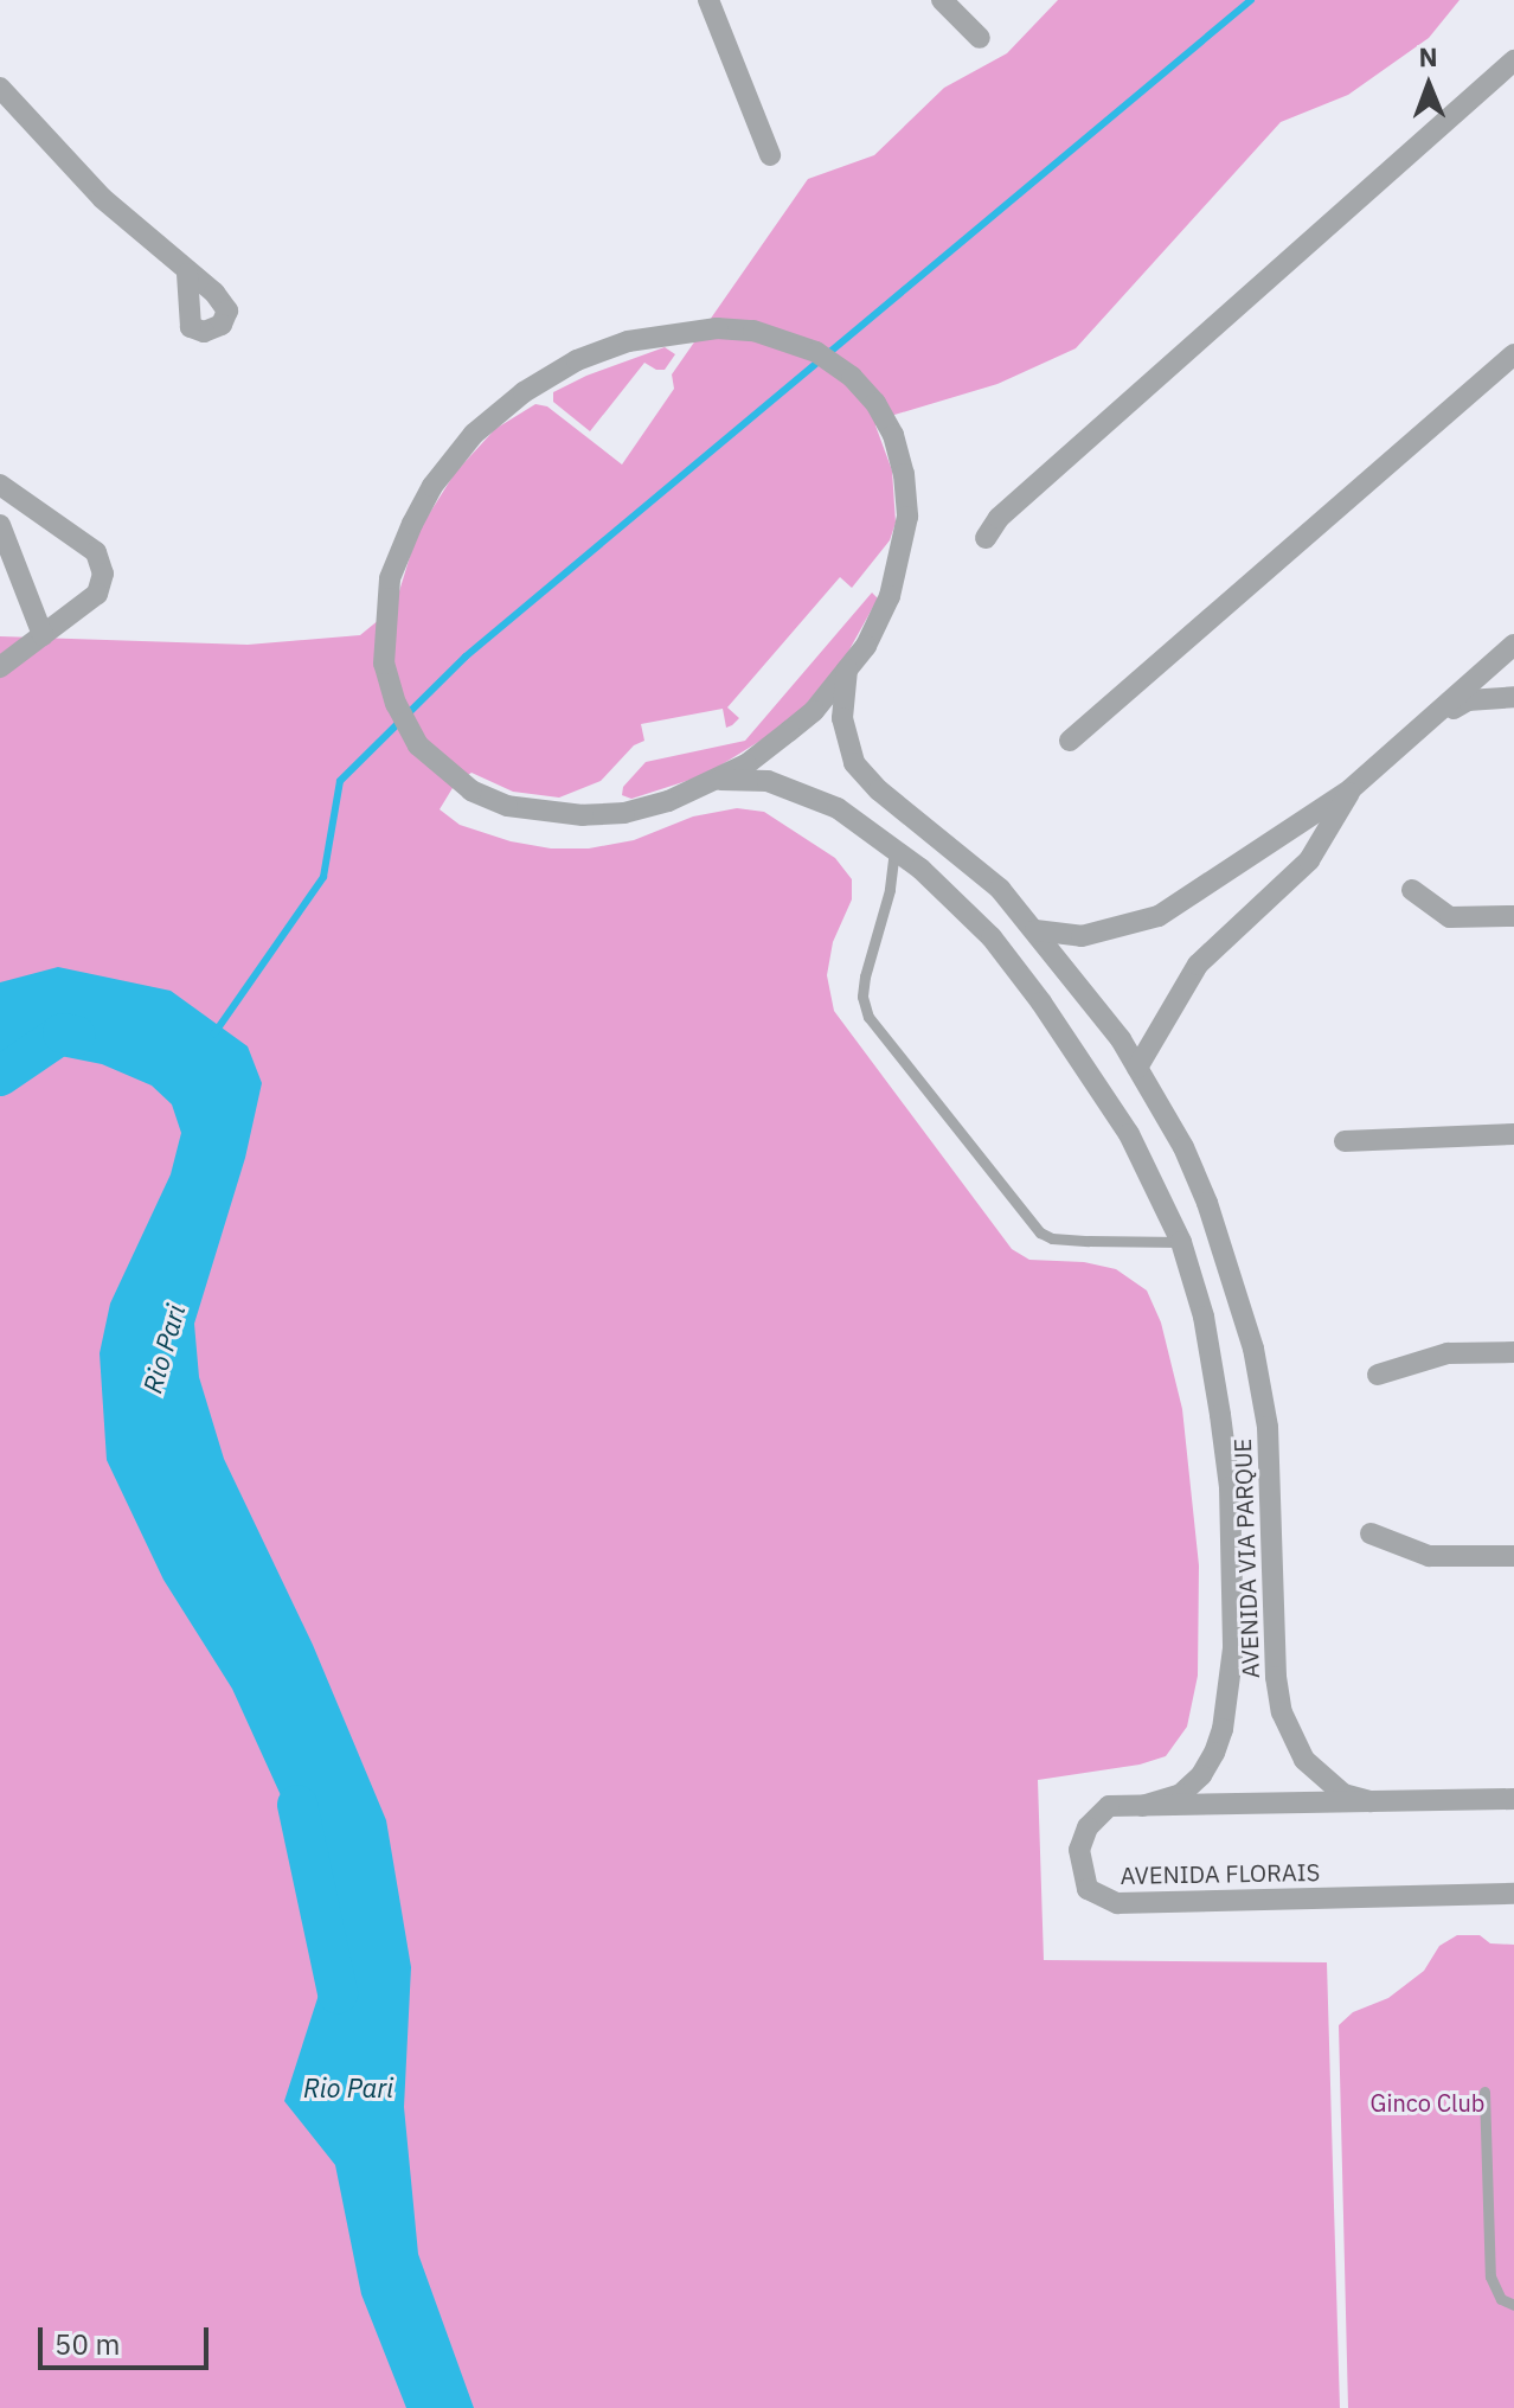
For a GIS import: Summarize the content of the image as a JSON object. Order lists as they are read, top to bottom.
{
  "streets": {
    "street": ["AVENIDA VIA PARQUE", "AVENIDA FLORAIS"]
  },
  "crossings": [
    ["AVENIDA VIA PARQUE", "AVENIDA FLORAIS"]
  ],
  "water": ["Rio Pari"],
  "parks": ["Ginco Club"],
  "scale_bar": "50 m",
  "north": "top"
}
